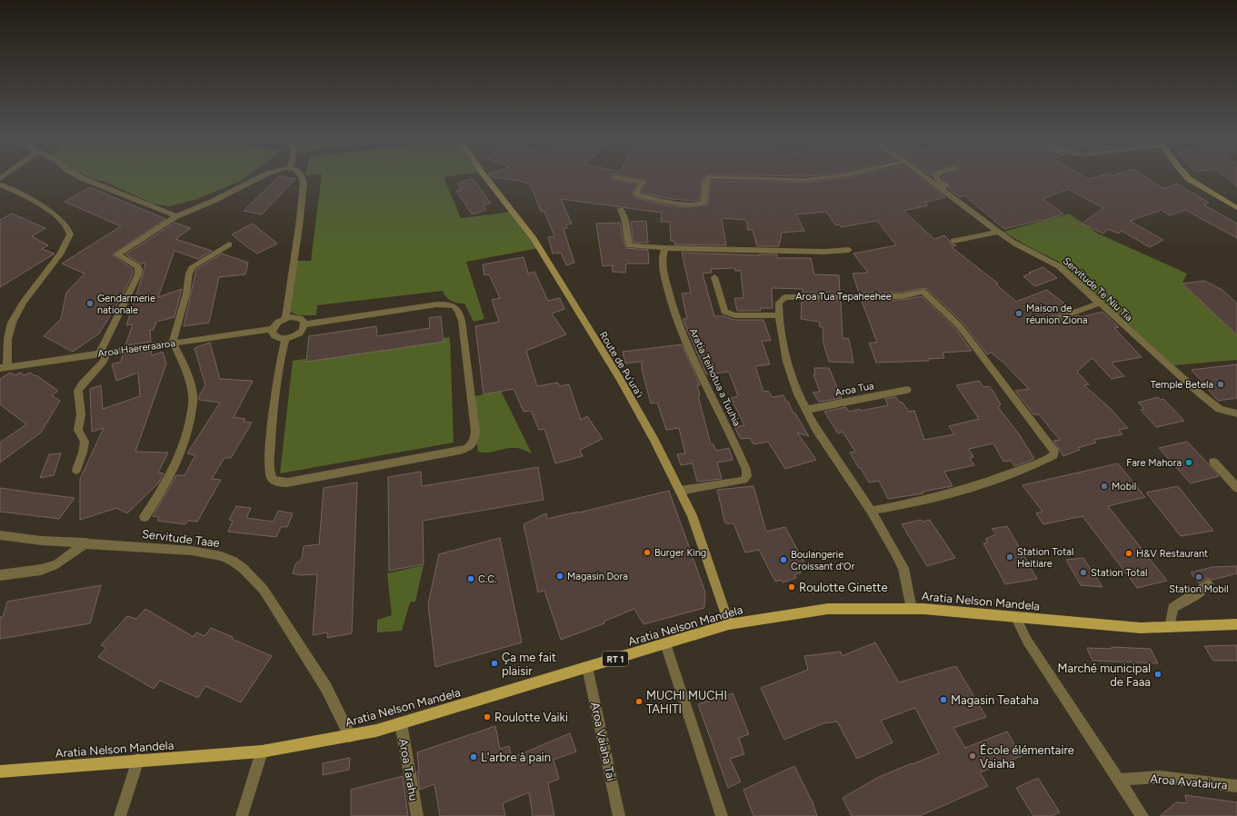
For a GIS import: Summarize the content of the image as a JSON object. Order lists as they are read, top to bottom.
{
  "streets": {
    "main road": ["Route de Pu'ura'i", "Aratia Nelson Mandela", "RT 1"],
    "street": [
      "Servitude Te Niu Tia",
      "Aroa Tua Tepaheehee",
      "Aroa Haereraaroa",
      "Aratia Teihotua a Tuuhia",
      "Aroa Tua",
      "Servitude Taae",
      "Aroa Vaiaha Tai",
      "Aroa Tarahu",
      "Aroa Avataiura"
    ]
  },
  "crossings": [
    ["Aroa Tua Tepaheehee", "Aroa Tua"],
    ["Aroa Tua Tepaheehee", "Aratia Nelson Mandela"],
    ["Route de Pu'ura'i", "Aratia Teihotua a Tuuhia"],
    ["Route de Pu'ura'i", "Aratia Nelson Mandela"],
    ["Servitude Taae", "Aratia Nelson Mandela"],
    ["Aratia Nelson Mandela", "Aroa Vaiaha Tai"],
    ["Aratia Nelson Mandela", "Aroa Tarahu"]
  ],
  "places": [
    "Gendarmerie nationale",
    "Maison de réunion Ziona",
    "Temple Betela",
    "Fare Mahora",
    "Mobil",
    "Burger King",
    "H&V Restaurant",
    "Station Total Heitiare",
    "Boulangerie Croissant d'Or",
    "Station Total",
    "Magasin Dora",
    "Station Mobil",
    "C.C.",
    "Roulotte Ginette",
    "Ça me fait plaisir",
    "Marché municipal de Faaa",
    "Magasin Teataha",
    "MUCHI MUCHI TAHITI",
    "Roulotte Vaiki",
    "École élémentaire Vaiaha",
    "L'arbre à pain"
  ]
}
